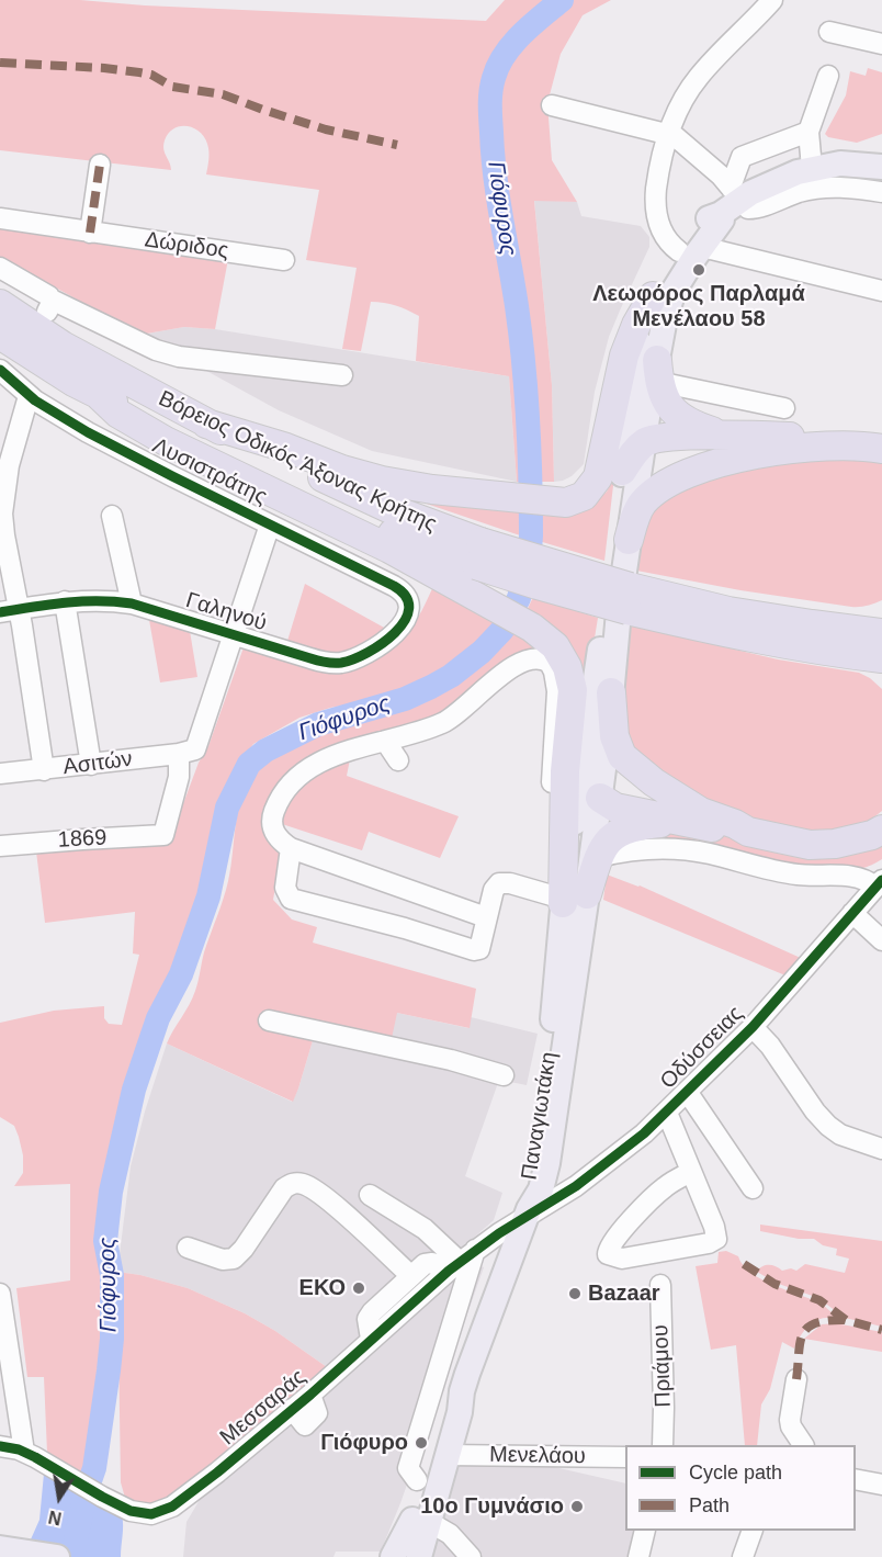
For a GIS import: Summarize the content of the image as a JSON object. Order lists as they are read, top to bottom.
{
  "streets": {
    "highway": ["Βόρειος Οδικός Άξονας Κρήτης"],
    "main road": ["Παναγιωτάκη"],
    "street": [
      "Δώριδος",
      "Λυσιστράτης",
      "Γαληνού",
      "Ασιτών",
      "1869",
      "Οδύσσειας",
      "Πριάμου",
      "Μεσσαράς",
      "Μενελάου"
    ]
  },
  "crossings": [
    ["Βόρειος Οδικός Άξονας Κρήτης", "Λυσιστράτης"],
    ["Λυσιστράτης", "Γαληνού"],
    ["Ασιτών", "1869"],
    ["Οδύσσειας", "Παναγιωτάκη"],
    ["Οδύσσειας", "Μεσσαράς"],
    ["Παναγιωτάκη", "Μεσσαράς"]
  ],
  "water": ["Γιόφυρος"],
  "places": [
    "Λεωφόρος Παρλαμά Μενέλαου 58",
    "ΕΚΟ",
    "Bazaar",
    "Γιόφυρο",
    "10ο Γυμνάσιο"
  ],
  "legend": ["Cycle path", "Path"],
  "north": "bottom"
}
